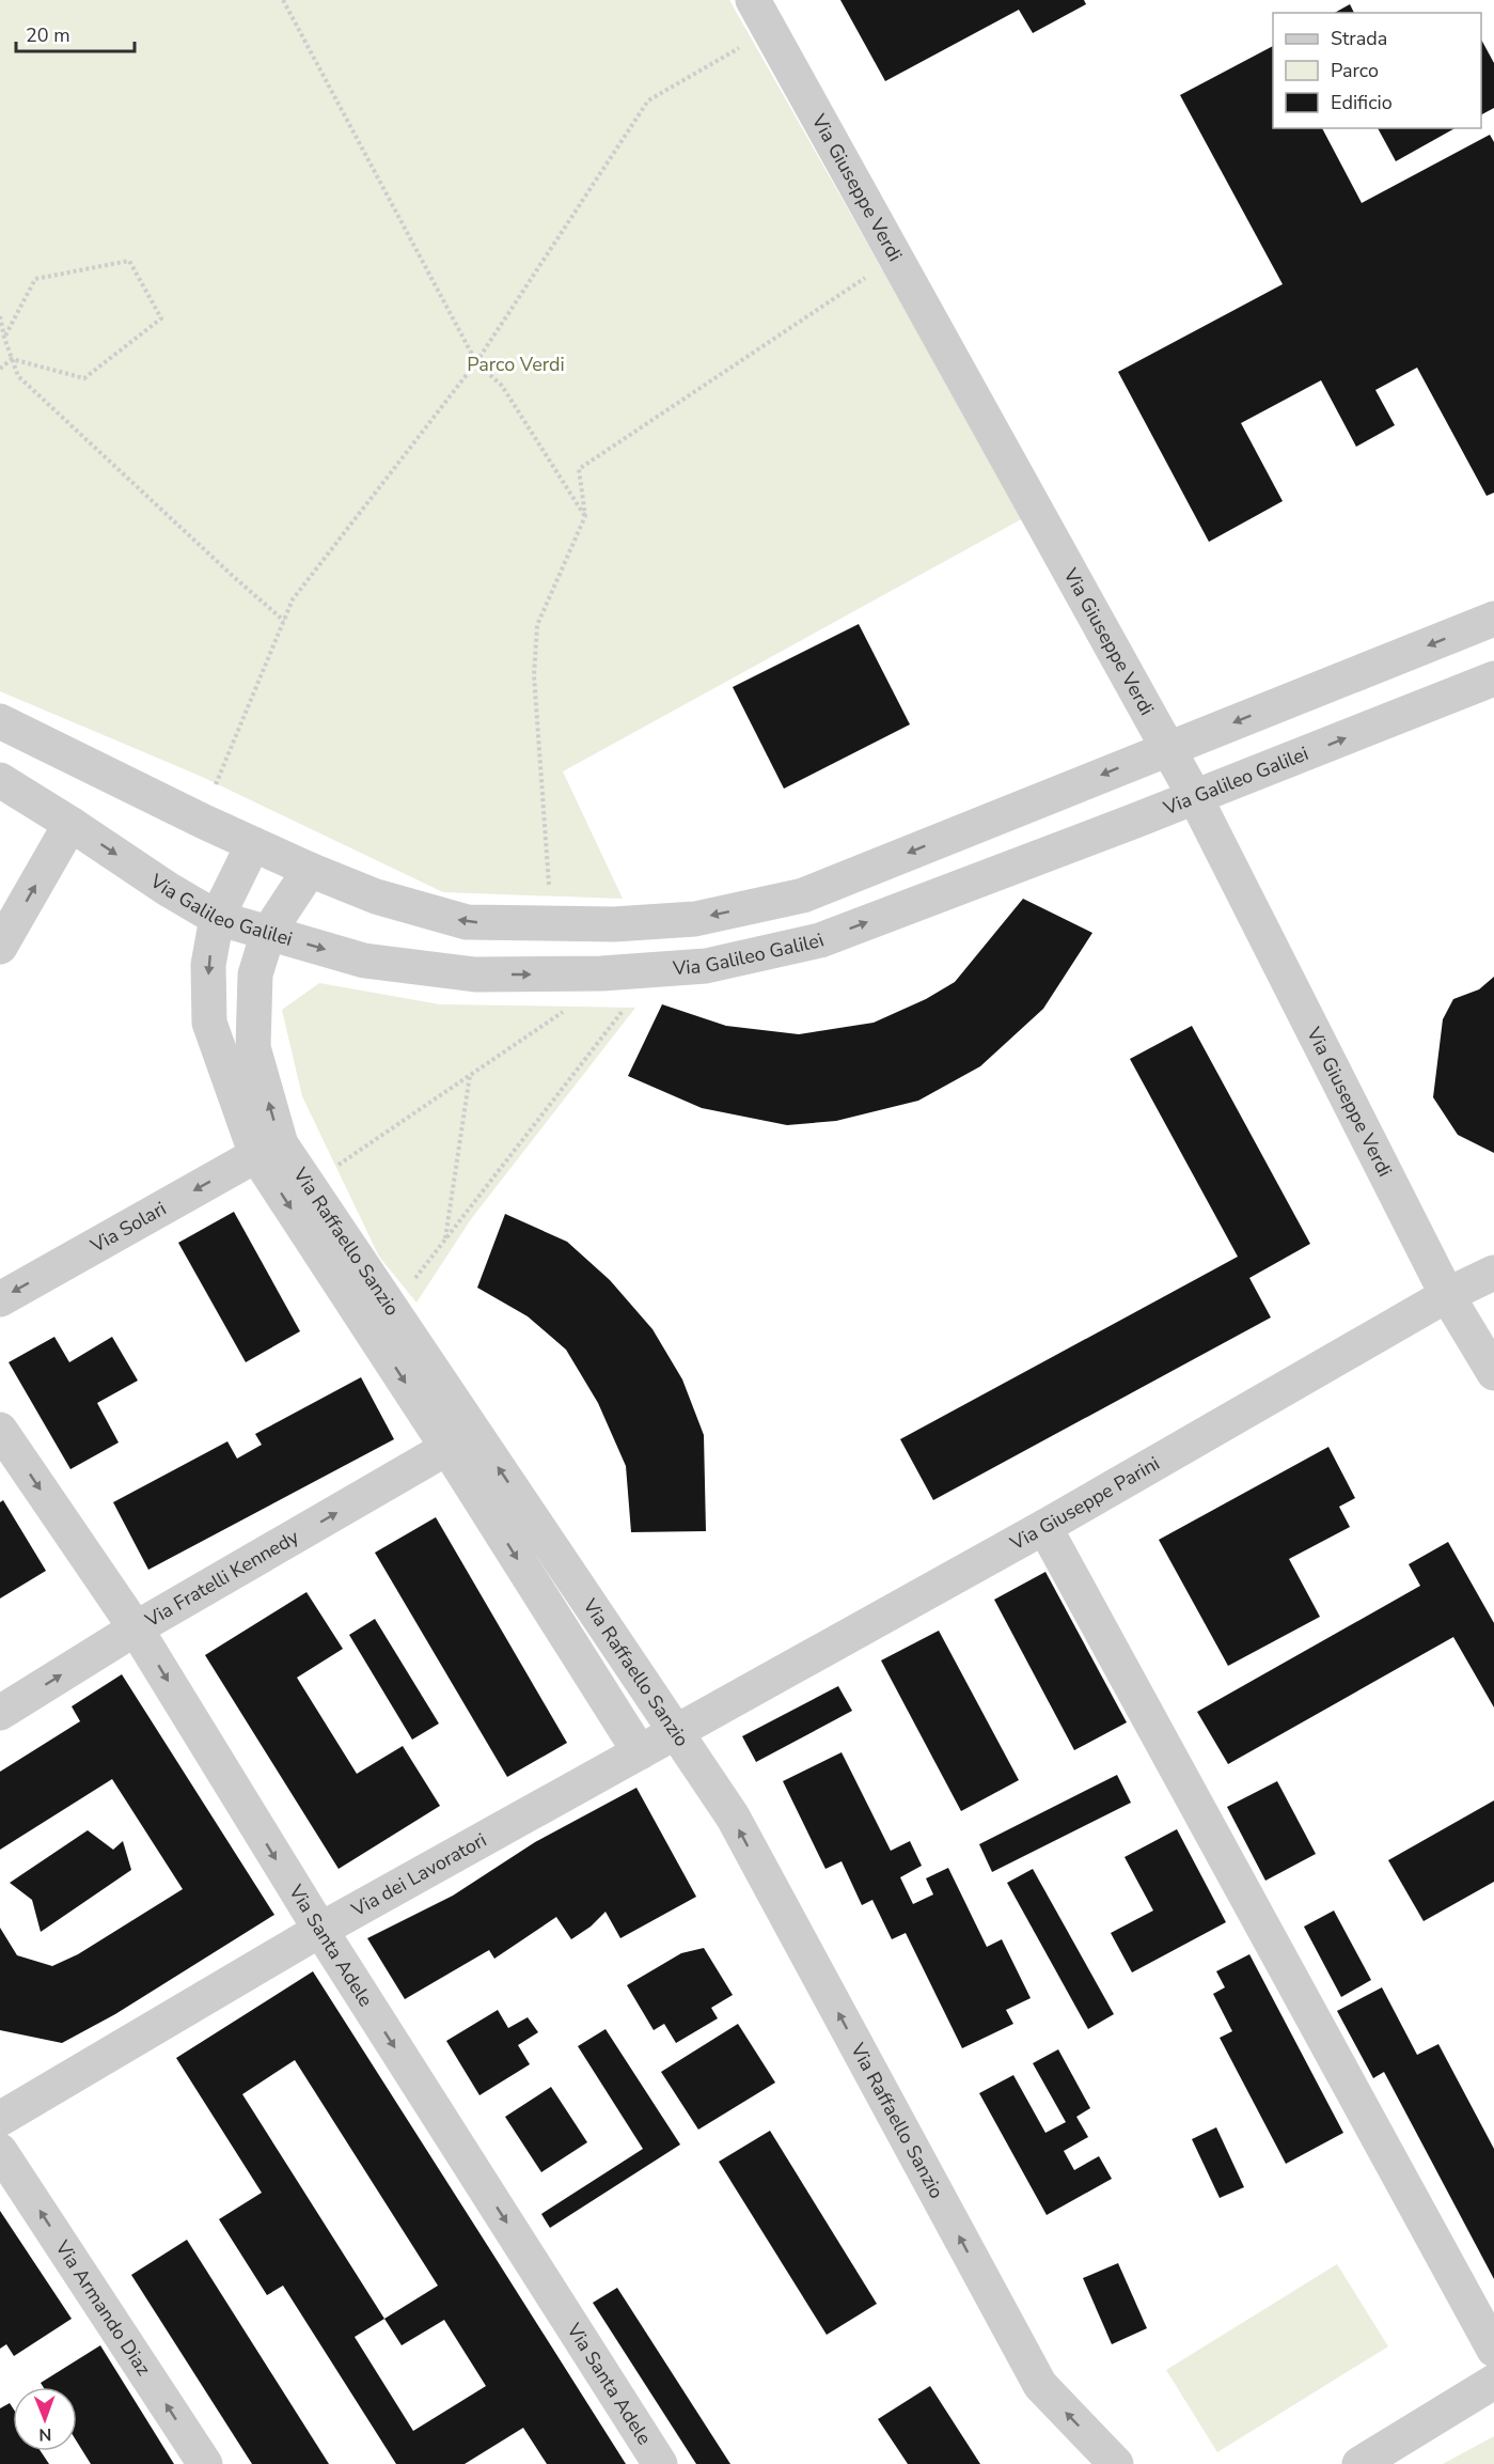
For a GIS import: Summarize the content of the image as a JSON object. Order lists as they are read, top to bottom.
{
  "streets": {
    "street": [
      "Via Giuseppe Verdi",
      "Via Galileo Galilei",
      "Via Solari",
      "Via Raffaello Sanzio",
      "Via Giuseppe Parini",
      "Via Fratelli Kennedy",
      "Via dei Lavoratori",
      "Via Santa Adele",
      "Via Armando Diaz"
    ]
  },
  "crossings": [
    ["Via Giuseppe Verdi", "Via Galileo Galilei"],
    ["Via Giuseppe Verdi", "Via Giuseppe Parini"],
    ["Via Galileo Galilei", "Via Raffaello Sanzio"],
    ["Via Solari", "Via Raffaello Sanzio"],
    ["Via Raffaello Sanzio", "Via Giuseppe Parini"],
    ["Via Raffaello Sanzio", "Via Fratelli Kennedy"],
    ["Via Raffaello Sanzio", "Via dei Lavoratori"],
    ["Via Giuseppe Parini", "Via dei Lavoratori"],
    ["Via Fratelli Kennedy", "Via Santa Adele"],
    ["Via dei Lavoratori", "Via Santa Adele"]
  ],
  "one_way": [
    "Via Solari",
    "Via Fratelli Kennedy",
    "Via Santa Adele",
    "Via Armando Diaz"
  ],
  "parks": ["Parco Verdi"],
  "legend": ["Strada", "Parco", "Edificio"],
  "scale_bar": "20 m",
  "north": "bottom"
}
